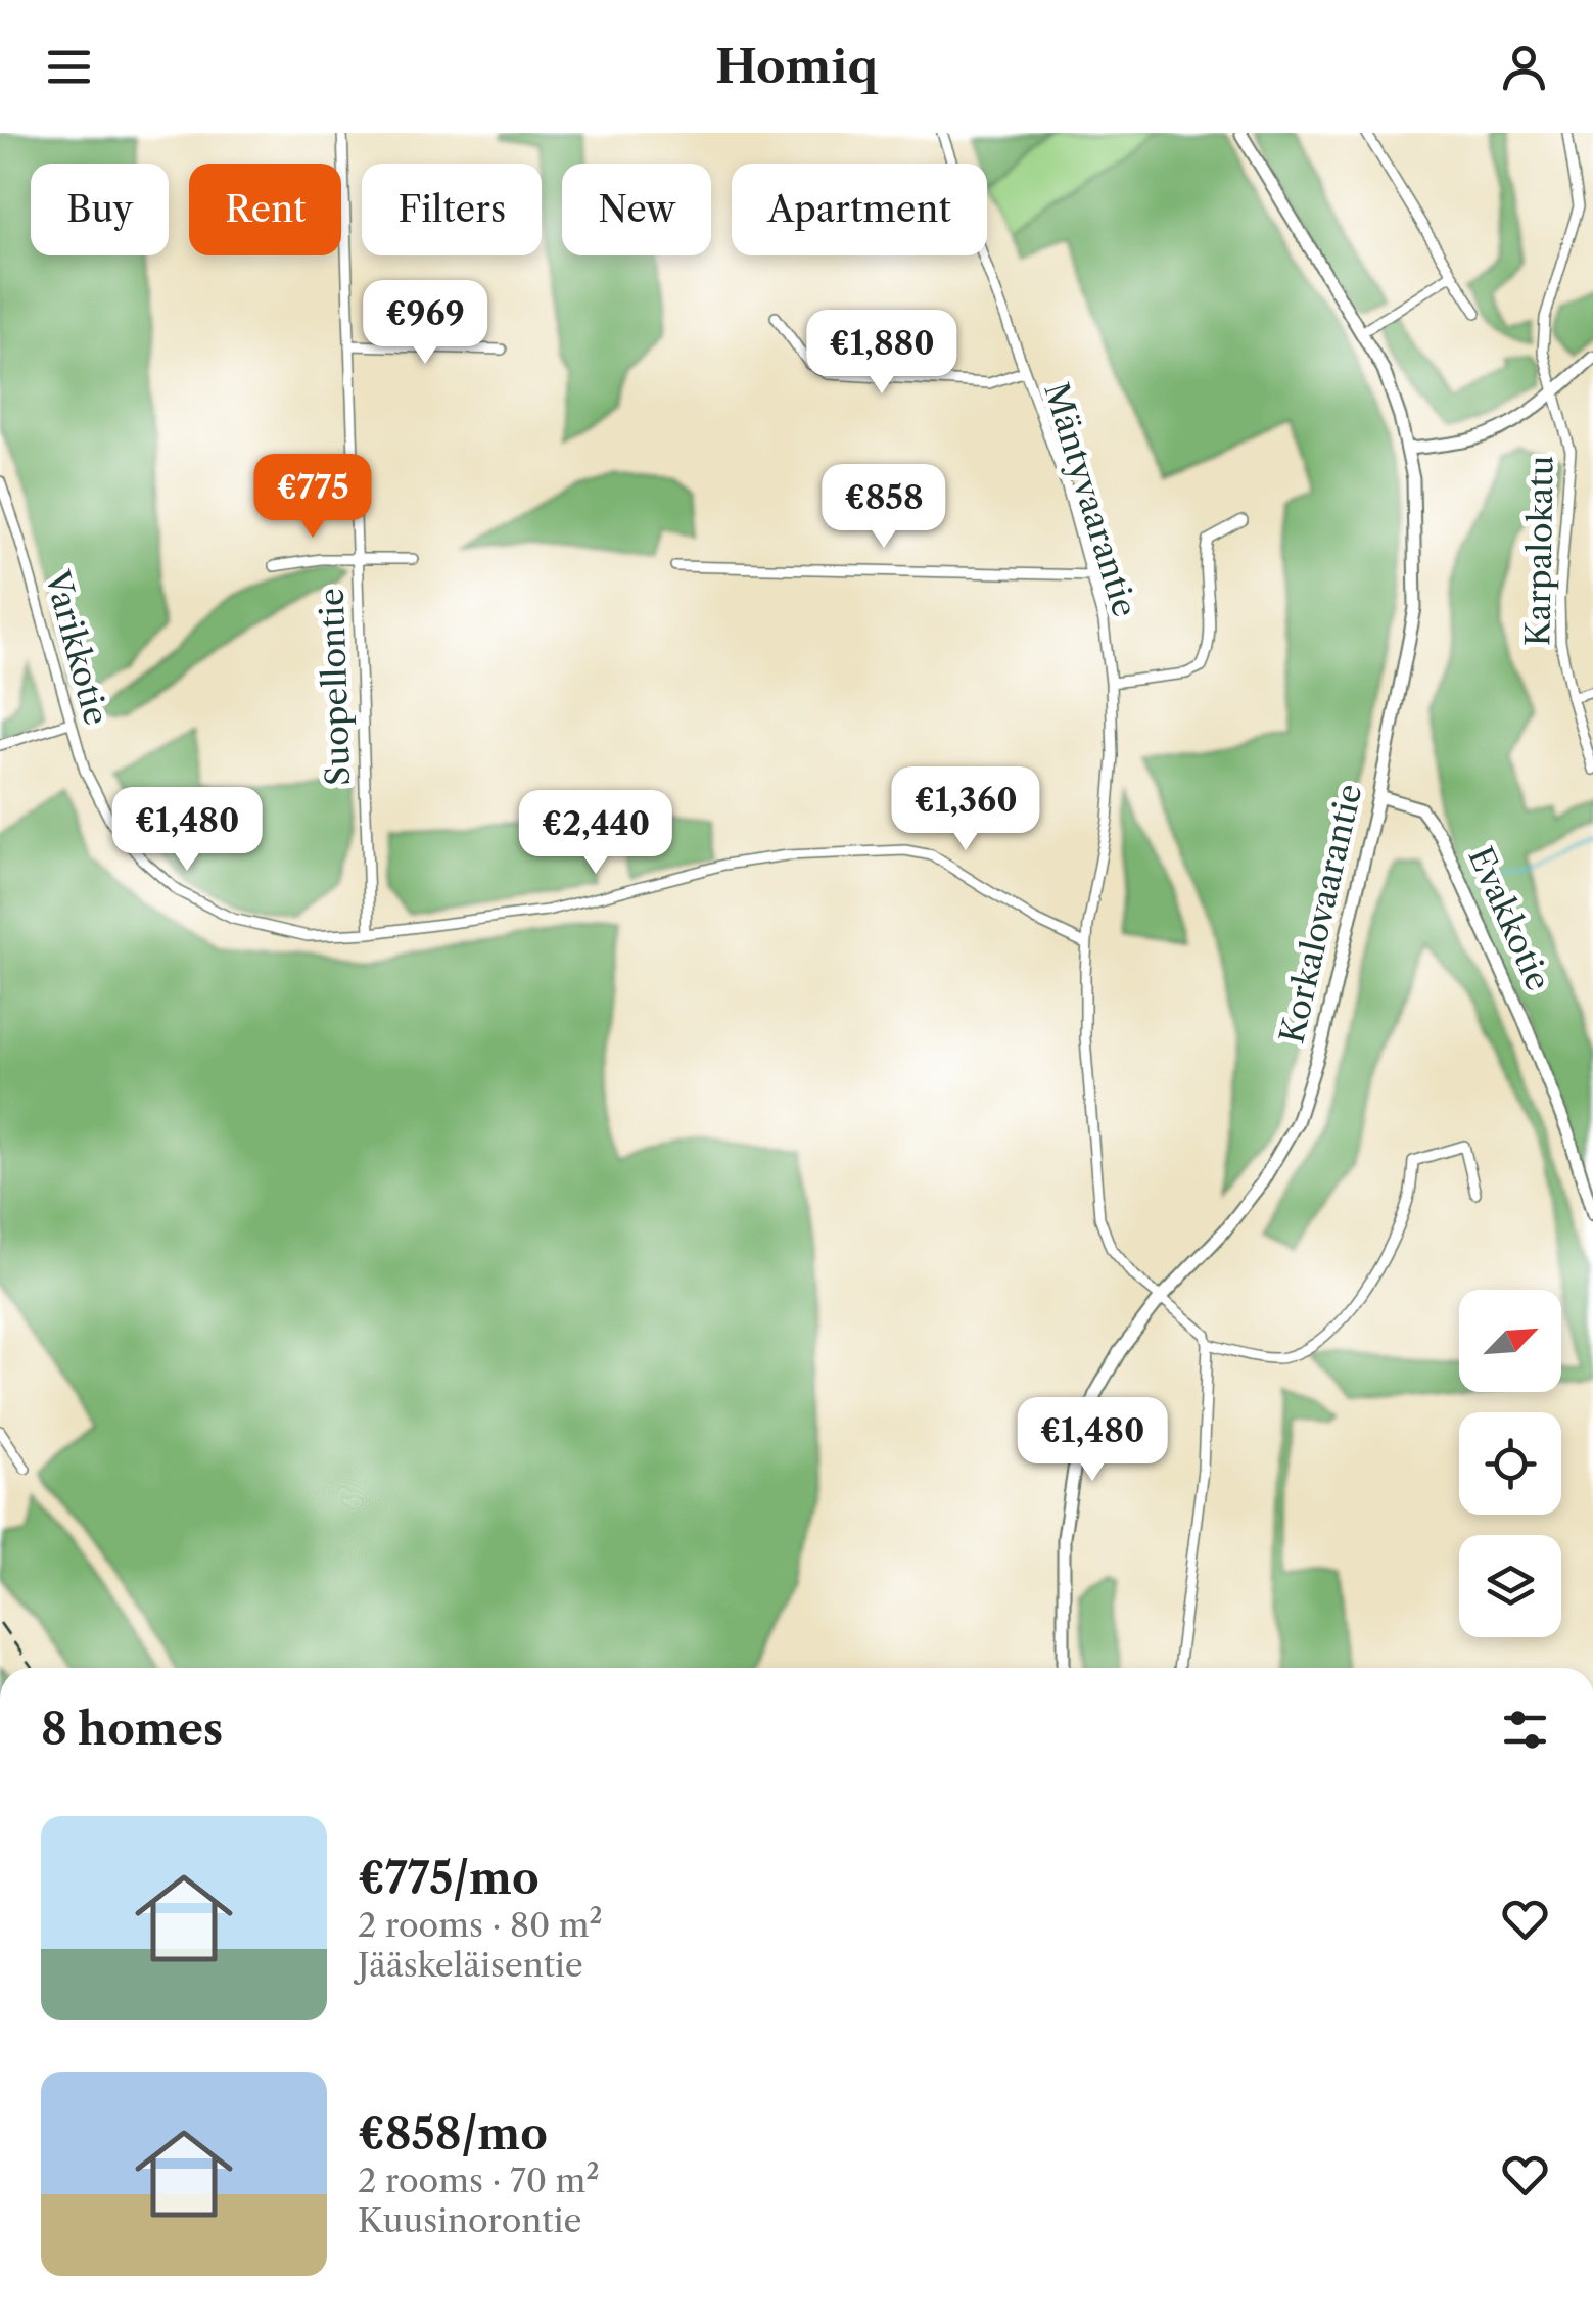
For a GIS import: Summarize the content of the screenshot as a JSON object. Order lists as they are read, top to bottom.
{
  "streets": {
    "street": [
      "Mäntyvaarantie",
      "Karpalokatu",
      "Varikkotie",
      "Suopellontie",
      "Korkalovaarantie",
      "Evakkotie"
    ]
  },
  "crossings": [
    ["Mäntyvaarantie", "Varikkotie"],
    ["Mäntyvaarantie", "Korkalovaarantie"],
    ["Varikkotie", "Suopellontie"],
    ["Korkalovaarantie", "Evakkotie"]
  ],
  "north": "top right",
  "page": {
    "header": "Homiq",
    "chip": [
      "Buy",
      "Rent",
      "Filters",
      "New",
      "Apartment"
    ],
    "price": [
      "€969",
      "€1,880",
      "€775",
      "€858",
      "€1,360",
      "€1,480",
      "€2,440",
      "€1,480"
    ],
    "heading": "8 homes",
    "list": [
      {
        "name": "€775/mo",
        "note": "2 rooms · 80 m² · Jääskeläisentie"
      },
      {
        "name": "€858/mo",
        "note": "2 rooms · 70 m² · Kuusinorontie"
      }
    ]
  }
}
